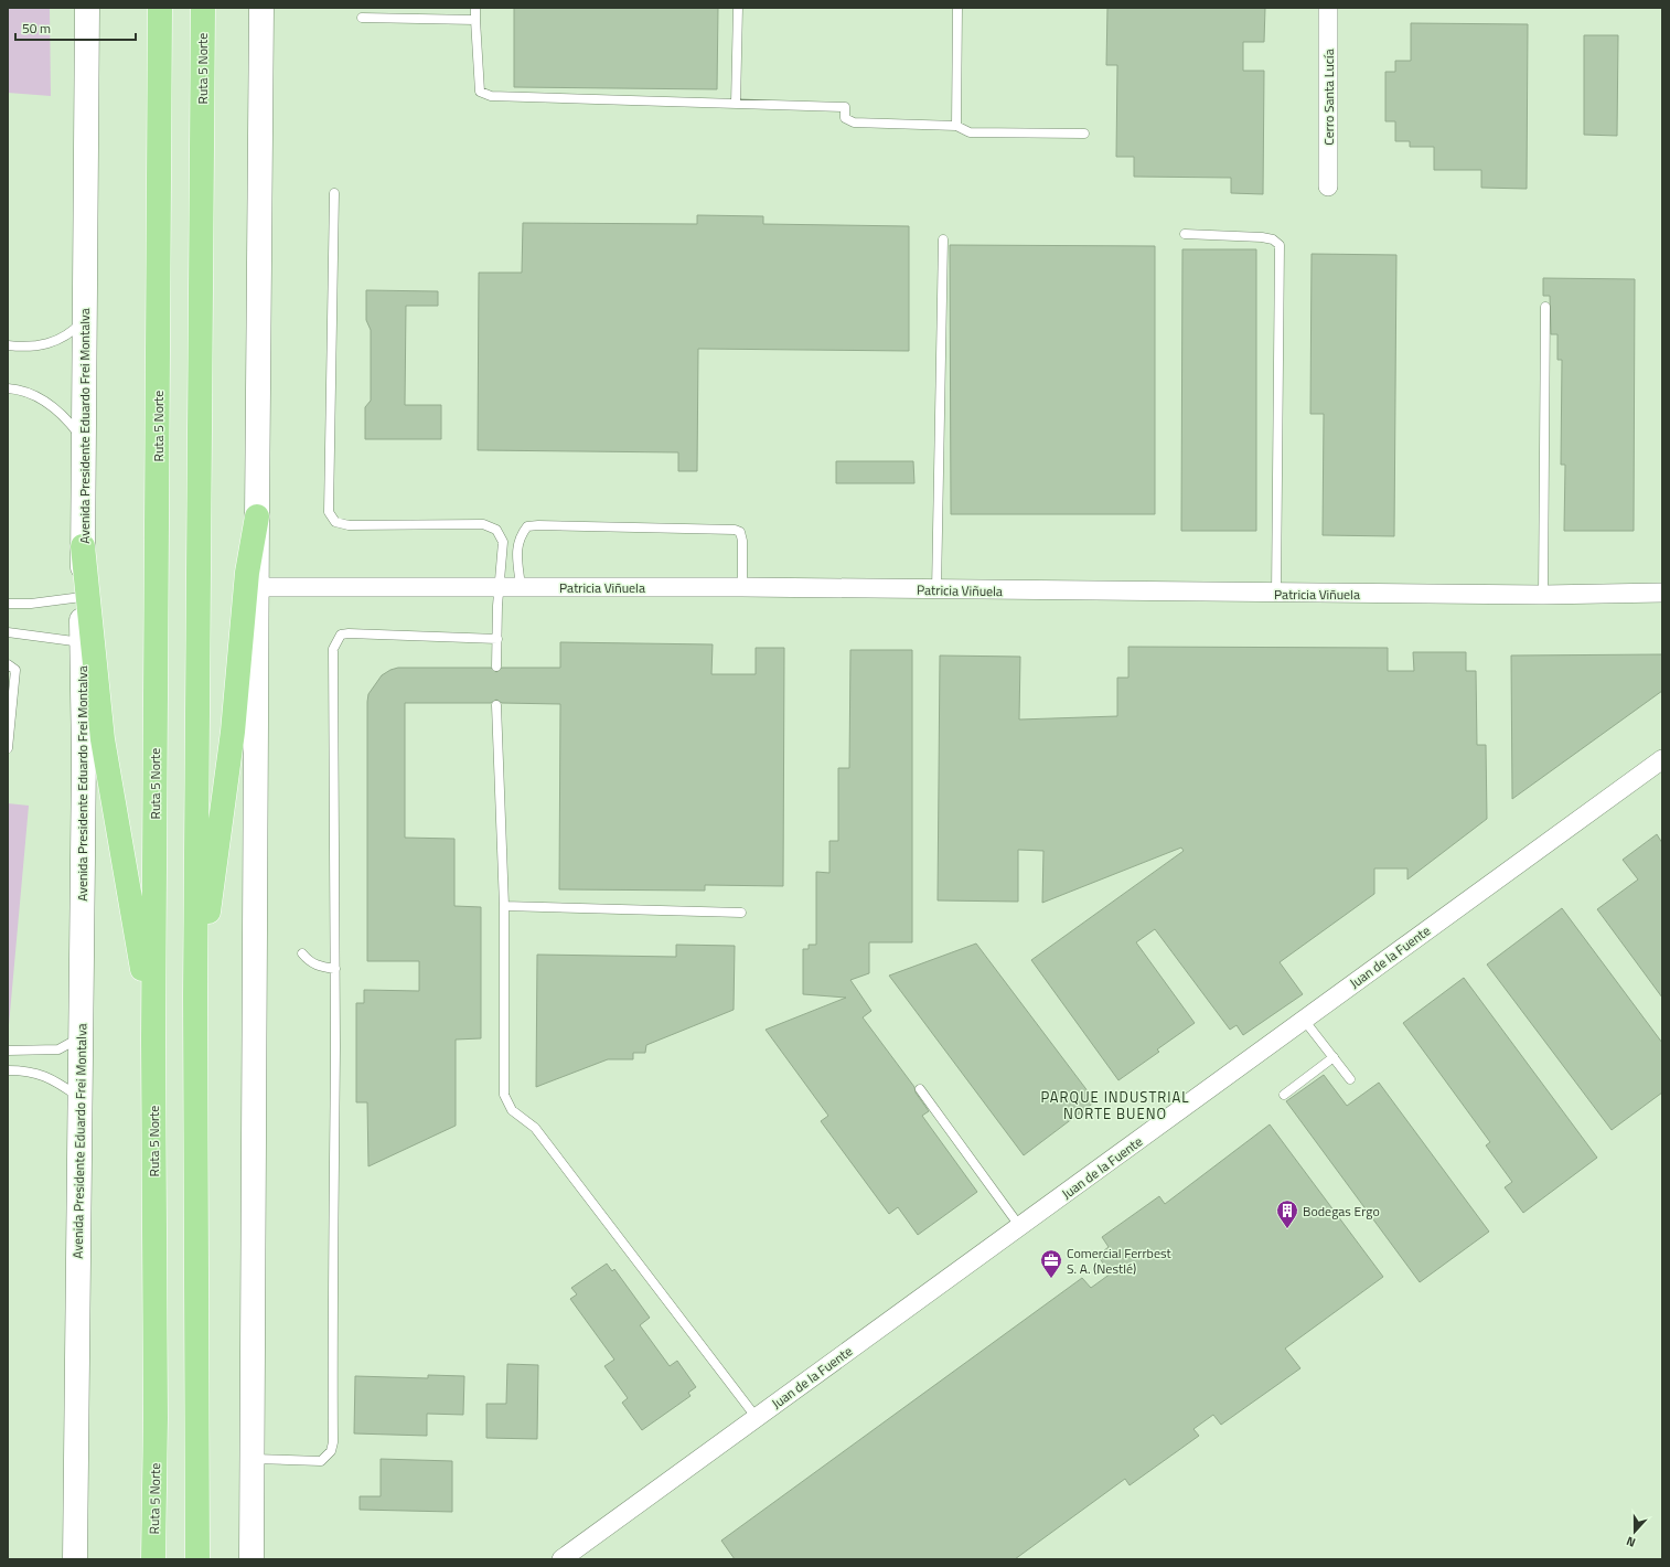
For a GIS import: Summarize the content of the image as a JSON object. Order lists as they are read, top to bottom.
{
  "streets": {
    "highway": ["Ruta 5 Norte"],
    "main road": ["Avenida Presidente Eduardo Frei Montalva"],
    "street": ["Cerro Santa Lucía", "Patricia Viñuela", "Juan de la Fuente"]
  },
  "districts": ["PARQUE INDUSTRIAL NORTE BUENO"],
  "places": {
    "building": ["Bodegas Ergo"],
    "office": ["Comercial Ferrbest S. A. (Nestlé)"]
  },
  "scale_bar": "50 m",
  "north": "bottom"
}
